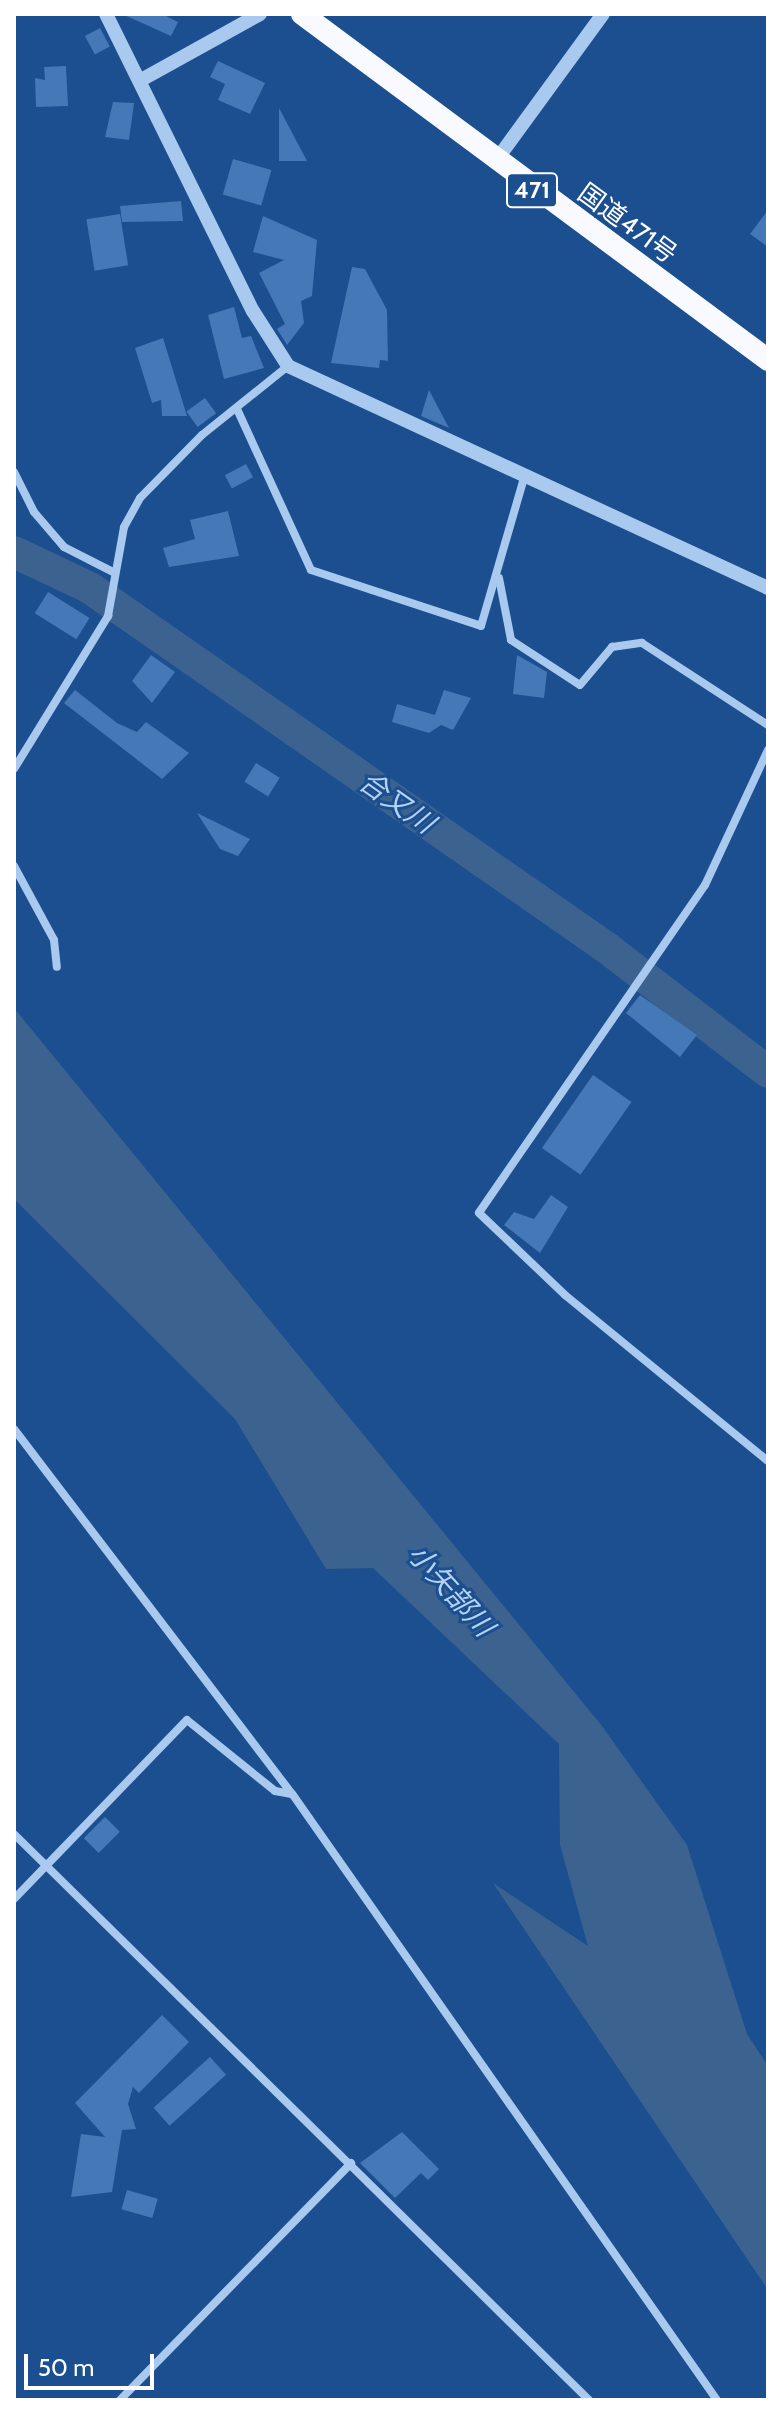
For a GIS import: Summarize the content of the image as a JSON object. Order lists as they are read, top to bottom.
{
  "streets": {
    "highway": ["471", "国道471号"]
  },
  "water": ["合又川", "小矢部川"],
  "scale_bar": "50 m"
}
